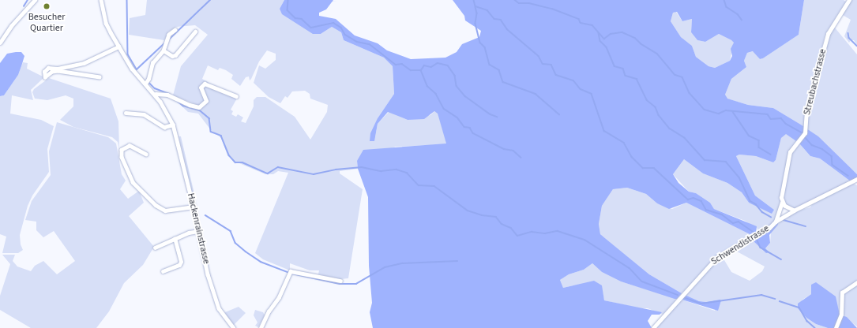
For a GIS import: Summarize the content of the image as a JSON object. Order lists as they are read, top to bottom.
{
  "streets": {
    "street": ["Streubachstrasse", "Hackenrainstrasse", "Schwendistrasse"]
  },
  "crossings": [
    ["Streubachstrasse", "Schwendistrasse"]
  ],
  "places": ["Besucher Quartier"]
}
